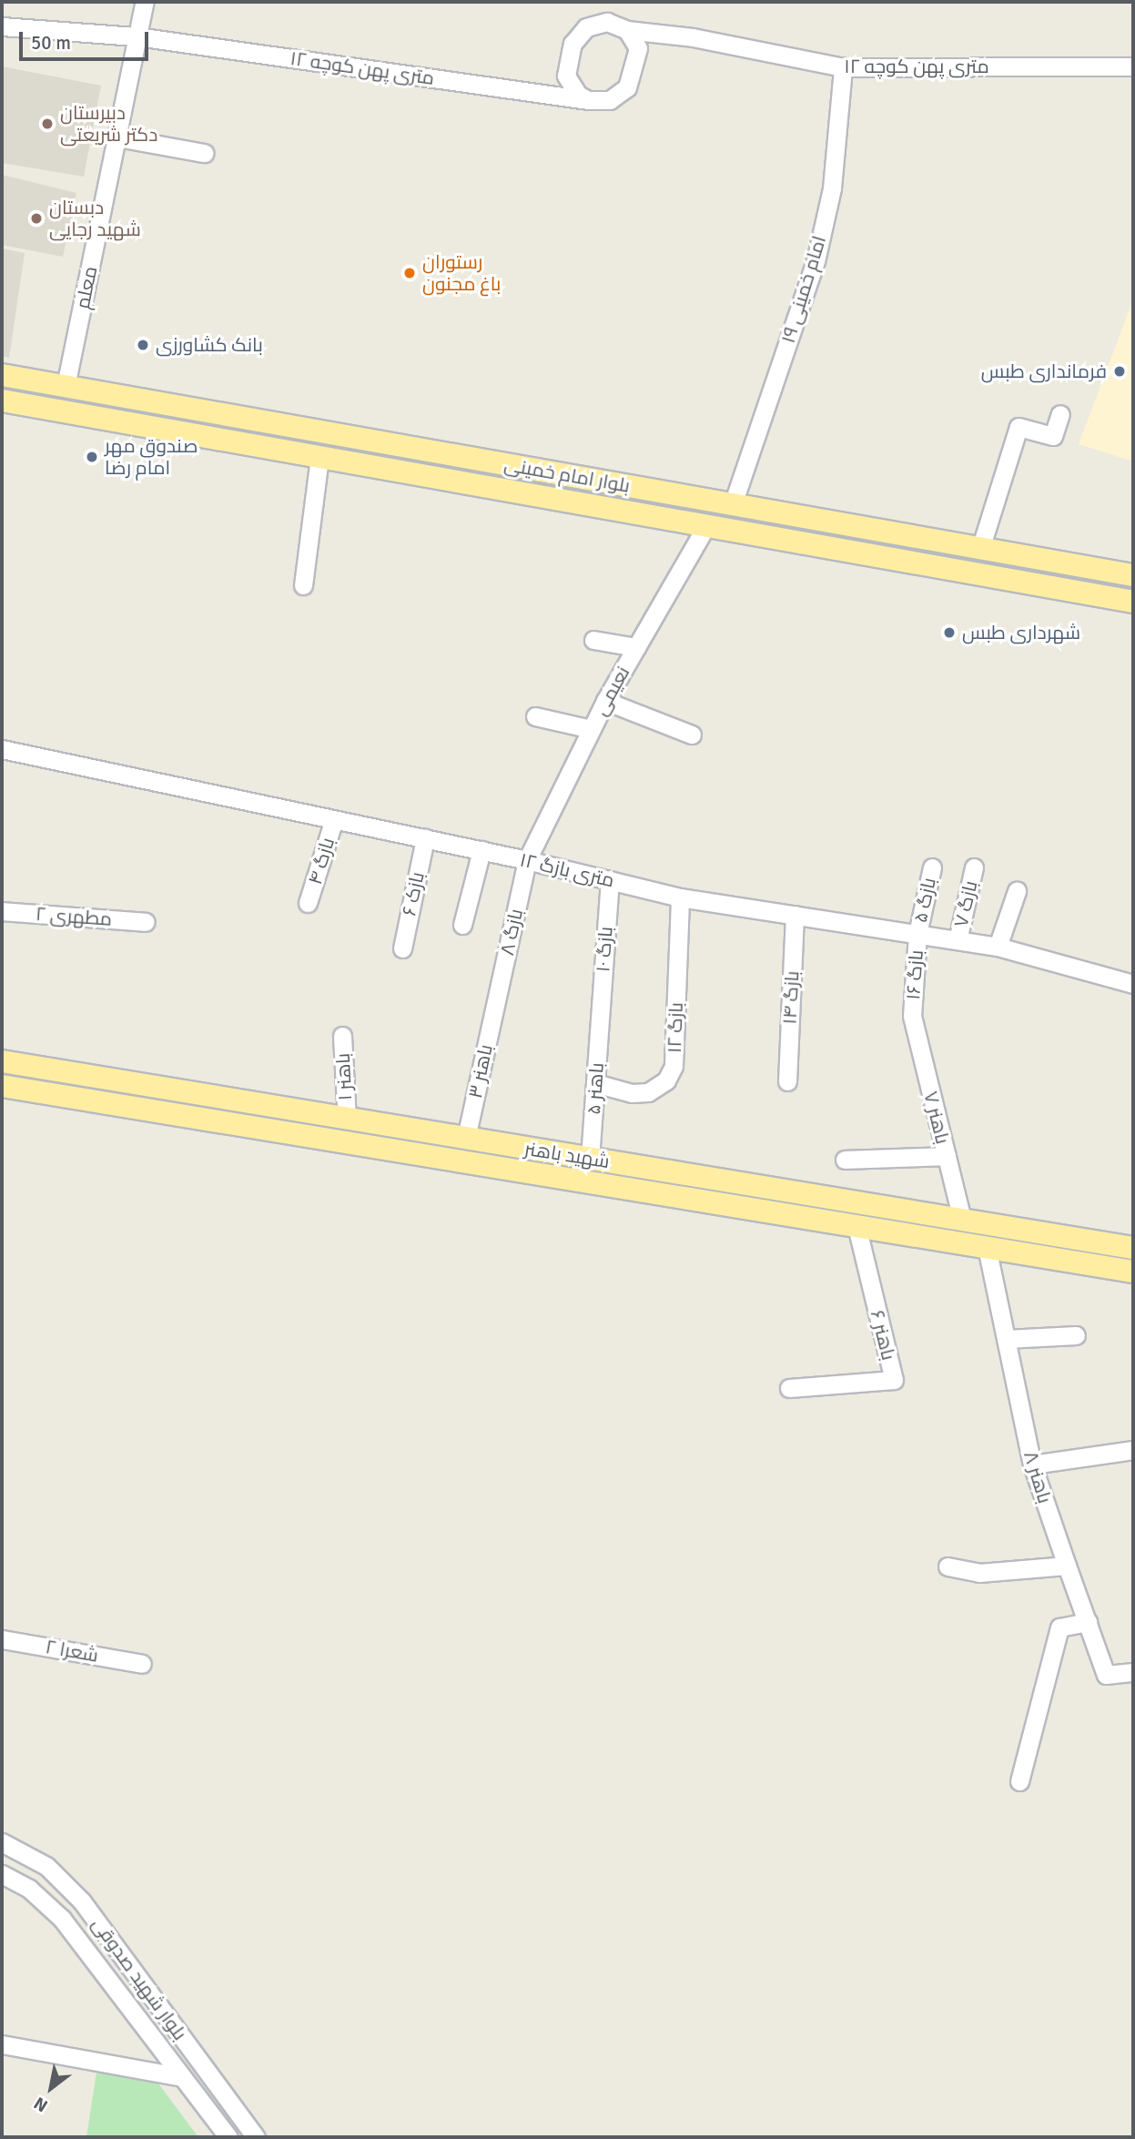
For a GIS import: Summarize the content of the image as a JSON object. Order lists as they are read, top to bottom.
{
  "streets": {
    "main road": ["بلوار امام خمینی", "شهید باهنر"],
    "street": [
      "۱۲ متری پهن کوچه",
      "معلم",
      "امام خمینی ۱۹",
      "نعیمی",
      "بازگ ۴",
      "۱۲ متری بازگ",
      "بازک ۶",
      "بازگ ۵",
      "بازگ ۷",
      "مطهری ۲",
      "بازگ ۸",
      "بازگ ۱۰",
      "بازگ ۱۶",
      "بازگ ۱۴",
      "بازگ ۱۲",
      "باهنر ۳",
      "باهنر ۱",
      "باهنر ۵",
      "باهنر ۷",
      "باهنر ۶",
      "باهنر ۸",
      "شعرا ۲",
      "بلوار شهید صدوقی"
    ]
  },
  "crossings": [
    ["۱۲ متری پهن کوچه", "معلم"],
    ["۱۲ متری پهن کوچه", "امام خمینی ۱۹"],
    ["معلم", "بلوار امام خمینی"],
    ["امام خمینی ۱۹", "بلوار امام خمینی"],
    ["بلوار امام خمینی", "نعیمی"],
    ["نعیمی", "۱۲ متری بازگ"],
    ["نعیمی", "بازگ ۸"],
    ["بازگ ۴", "۱۲ متری بازگ"],
    ["۱۲ متری بازگ", "بازک ۶"],
    ["۱۲ متری بازگ", "بازگ ۵"],
    ["۱۲ متری بازگ", "بازگ ۷"],
    ["۱۲ متری بازگ", "بازگ ۸"],
    ["۱۲ متری بازگ", "بازگ ۱۰"],
    ["۱۲ متری بازگ", "بازگ ۱۶"],
    ["۱۲ متری بازگ", "بازگ ۱۴"],
    ["۱۲ متری بازگ", "بازگ ۱۲"],
    ["بازگ ۵", "بازگ ۱۶"],
    ["بازگ ۸", "باهنر ۳"],
    ["بازگ ۱۰", "باهنر ۵"],
    ["بازگ ۱۶", "باهنر ۷"],
    ["بازگ ۱۲", "باهنر ۵"],
    ["باهنر ۳", "شهید باهنر"],
    ["باهنر ۱", "شهید باهنر"],
    ["باهنر ۵", "شهید باهنر"],
    ["باهنر ۷", "شهید باهنر"],
    ["شهید باهنر", "باهنر ۶"],
    ["شهید باهنر", "باهنر ۸"]
  ],
  "places": [
    "دبیرستان دکتر شریعتی",
    "دبستان شهید رجایی",
    "رستوران باغ مجنون",
    "بانک کشاورزی",
    "فرمانداری طبس",
    "صندوق مهر امام رضا",
    "شهرداری طبس"
  ],
  "scale_bar": "50 m",
  "north": "bottom left"
}
